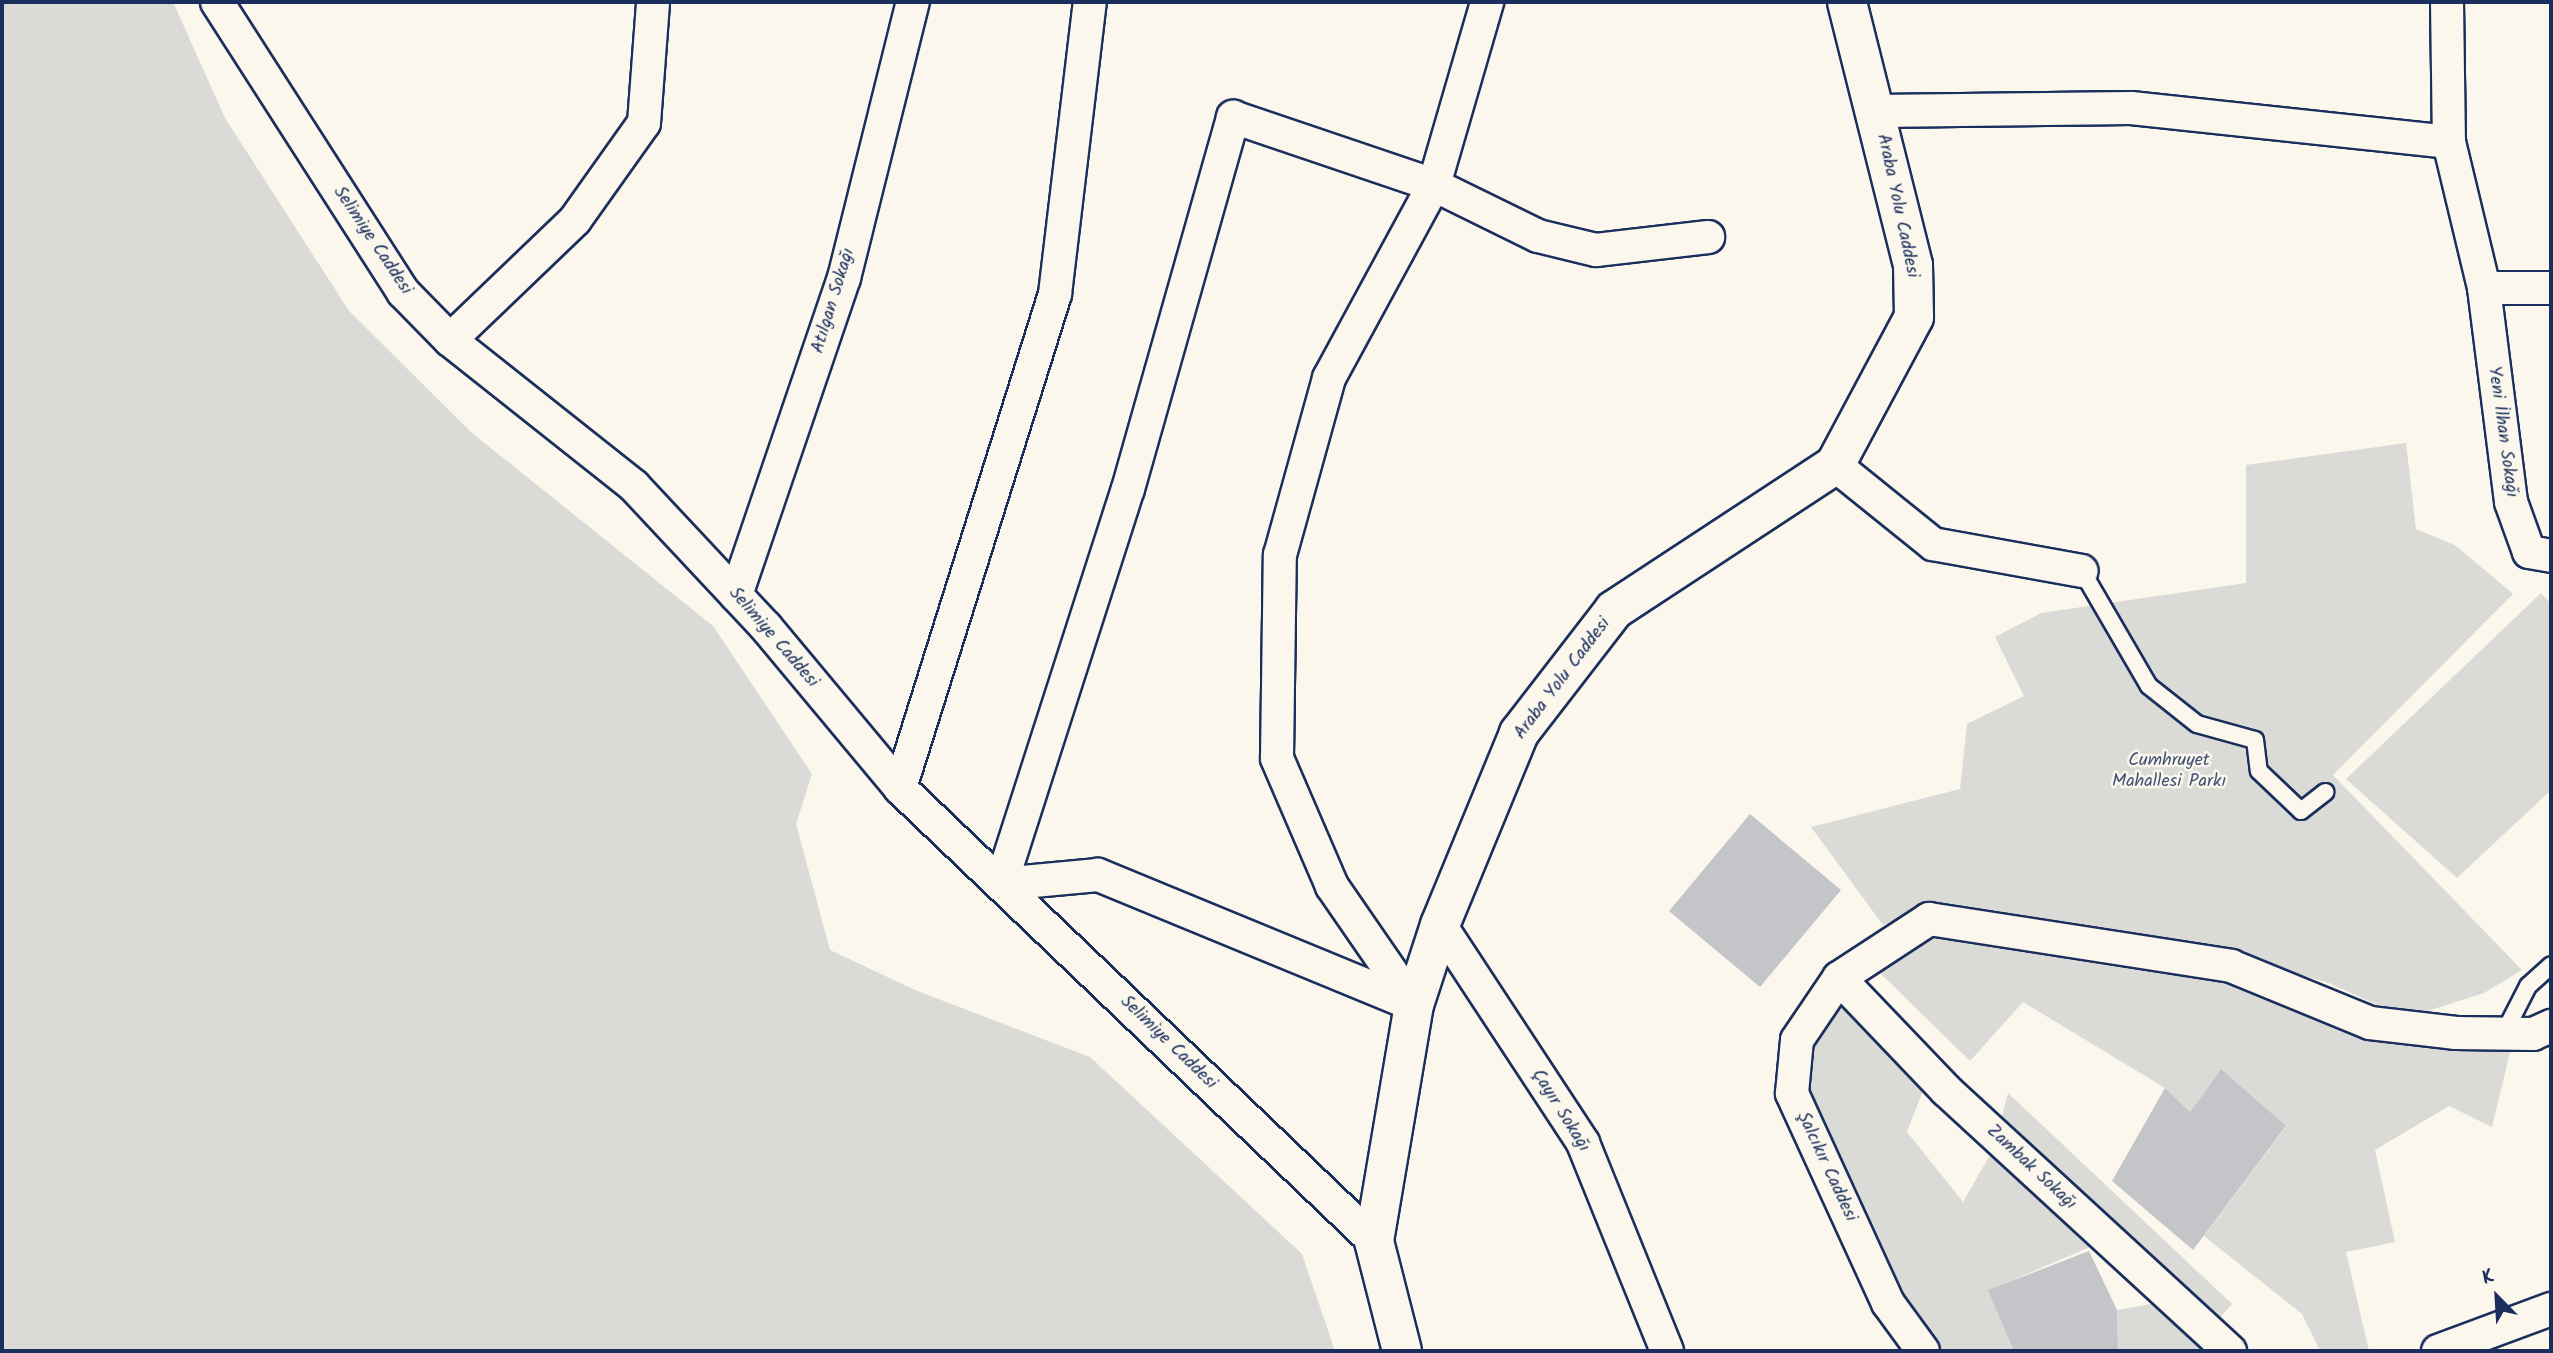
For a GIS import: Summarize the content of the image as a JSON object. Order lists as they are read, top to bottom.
{
  "streets": {
    "street": [
      "Araba Yolu Caddesi",
      "Selimiye Caddesi",
      "Atılgan Sokağı",
      "Yeni İlhan Sokağı",
      "Çayır Sokağı",
      "Şalcıkır Caddesi",
      "Zambak Sokağı"
    ]
  },
  "crossings": [
    ["Araba Yolu Caddesi", "Selimiye Caddesi"],
    ["Araba Yolu Caddesi", "Çayır Sokağı"],
    ["Selimiye Caddesi", "Atılgan Sokağı"],
    ["Şalcıkır Caddesi", "Zambak Sokağı"]
  ],
  "parks": ["Cumhruyet Mahallesi Parkı"],
  "north": "top left"
}
